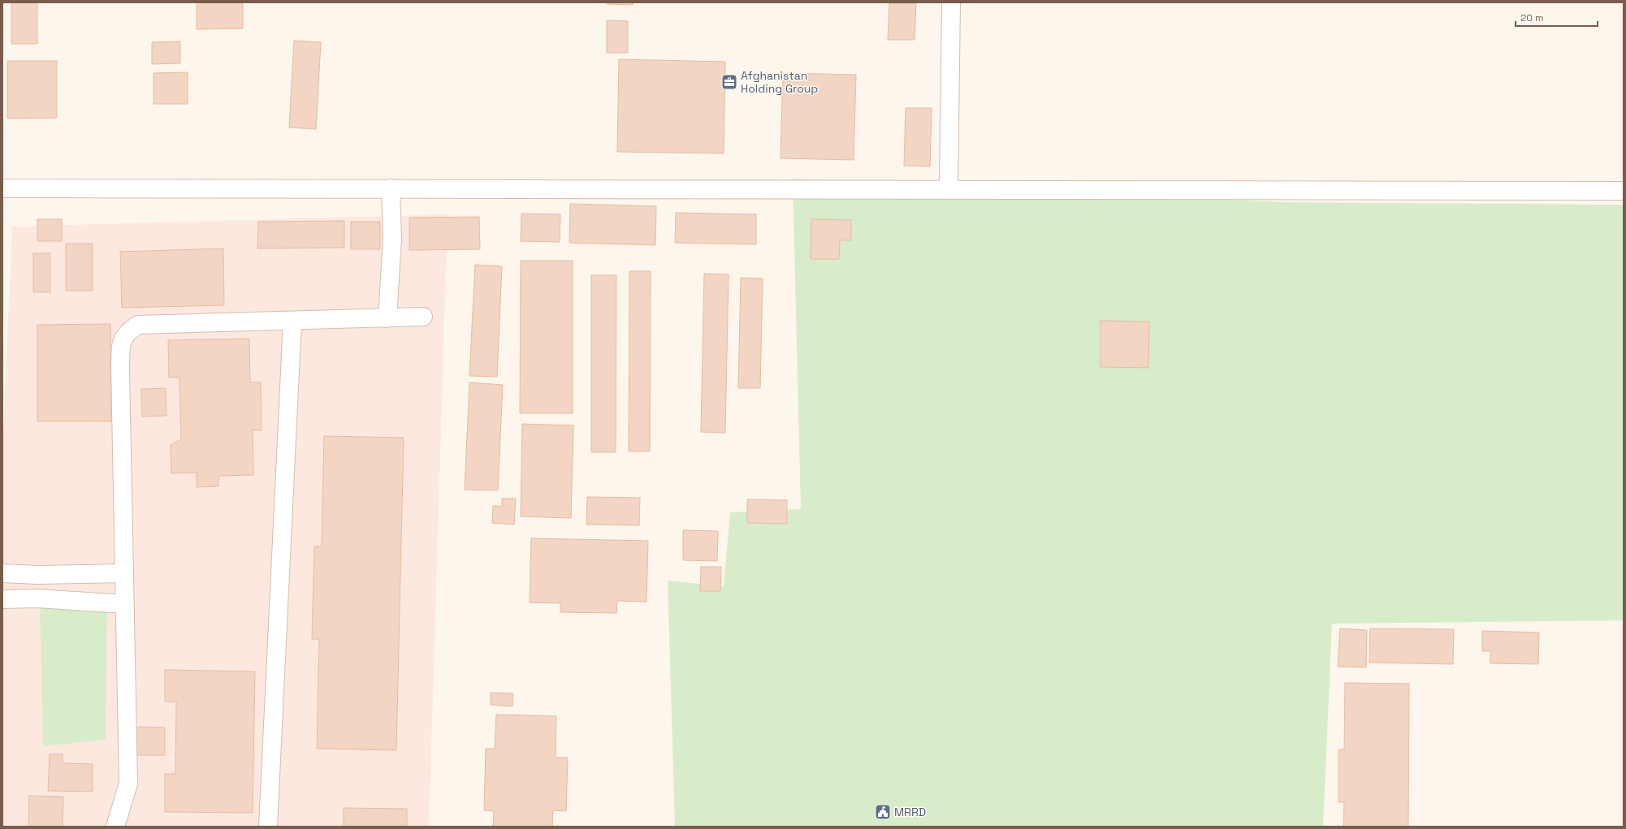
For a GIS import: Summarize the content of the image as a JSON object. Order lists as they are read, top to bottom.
{
  "places": {
    "office": ["Afghanistan Holding Group"],
    "public building": ["MRRD"]
  },
  "scale_bar": "20 m"
}
